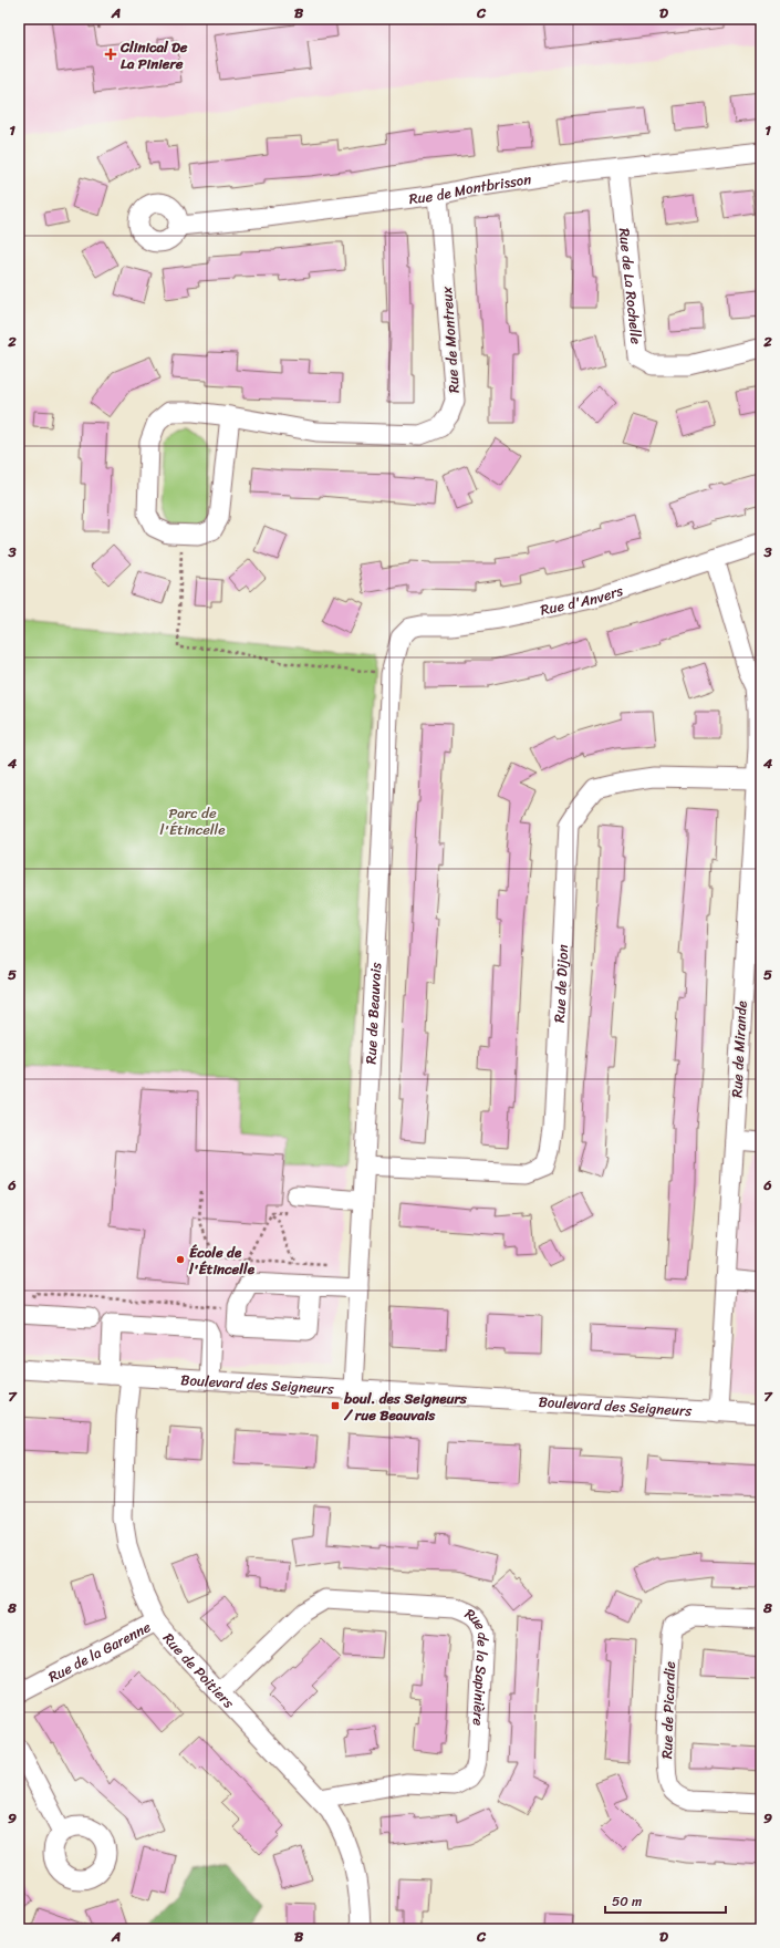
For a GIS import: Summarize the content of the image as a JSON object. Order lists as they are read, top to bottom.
{
  "streets": {
    "street": [
      "Rue de Montbrisson",
      "Rue de La Rochelle",
      "Rue de Montreux",
      "Rue d'Anvers",
      "Rue de Dijon",
      "Rue de Beauvais",
      "Rue de Mirande",
      "Boulevard des Seigneurs",
      "Rue de la Garenne",
      "Rue de Poitiers",
      "Rue de la Sapinière",
      "Rue de Picardie"
    ]
  },
  "crossings": [
    ["Rue de Montbrisson", "Rue de La Rochelle"],
    ["Rue de Montbrisson", "Rue de Montreux"],
    ["Rue d'Anvers", "Rue de Beauvais"],
    ["Rue d'Anvers", "Rue de Mirande"],
    ["Rue de Dijon", "Rue de Beauvais"],
    ["Rue de Dijon", "Rue de Mirande"],
    ["Rue de Beauvais", "Boulevard des Seigneurs"],
    ["Rue de Mirande", "Boulevard des Seigneurs"],
    ["Boulevard des Seigneurs", "Rue de Poitiers"],
    ["Rue de la Garenne", "Rue de Poitiers"],
    ["Rue de Poitiers", "Rue de la Sapinière"]
  ],
  "parks": ["Parc de l'Étincelle"],
  "places": {
    "health": ["Clinical De La Piniere"],
    "other": ["École de l'Étincelle"],
    "transit": ["boul. des Seigneurs / rue Beauvais"]
  },
  "scale_bar": "50 m",
  "grid": {
    "columns": [
      "A",
      "B",
      "C",
      "D"
    ],
    "rows": [
      "1",
      "2",
      "3",
      "4",
      "5",
      "6",
      "7",
      "8",
      "9"
    ]
  }
}
